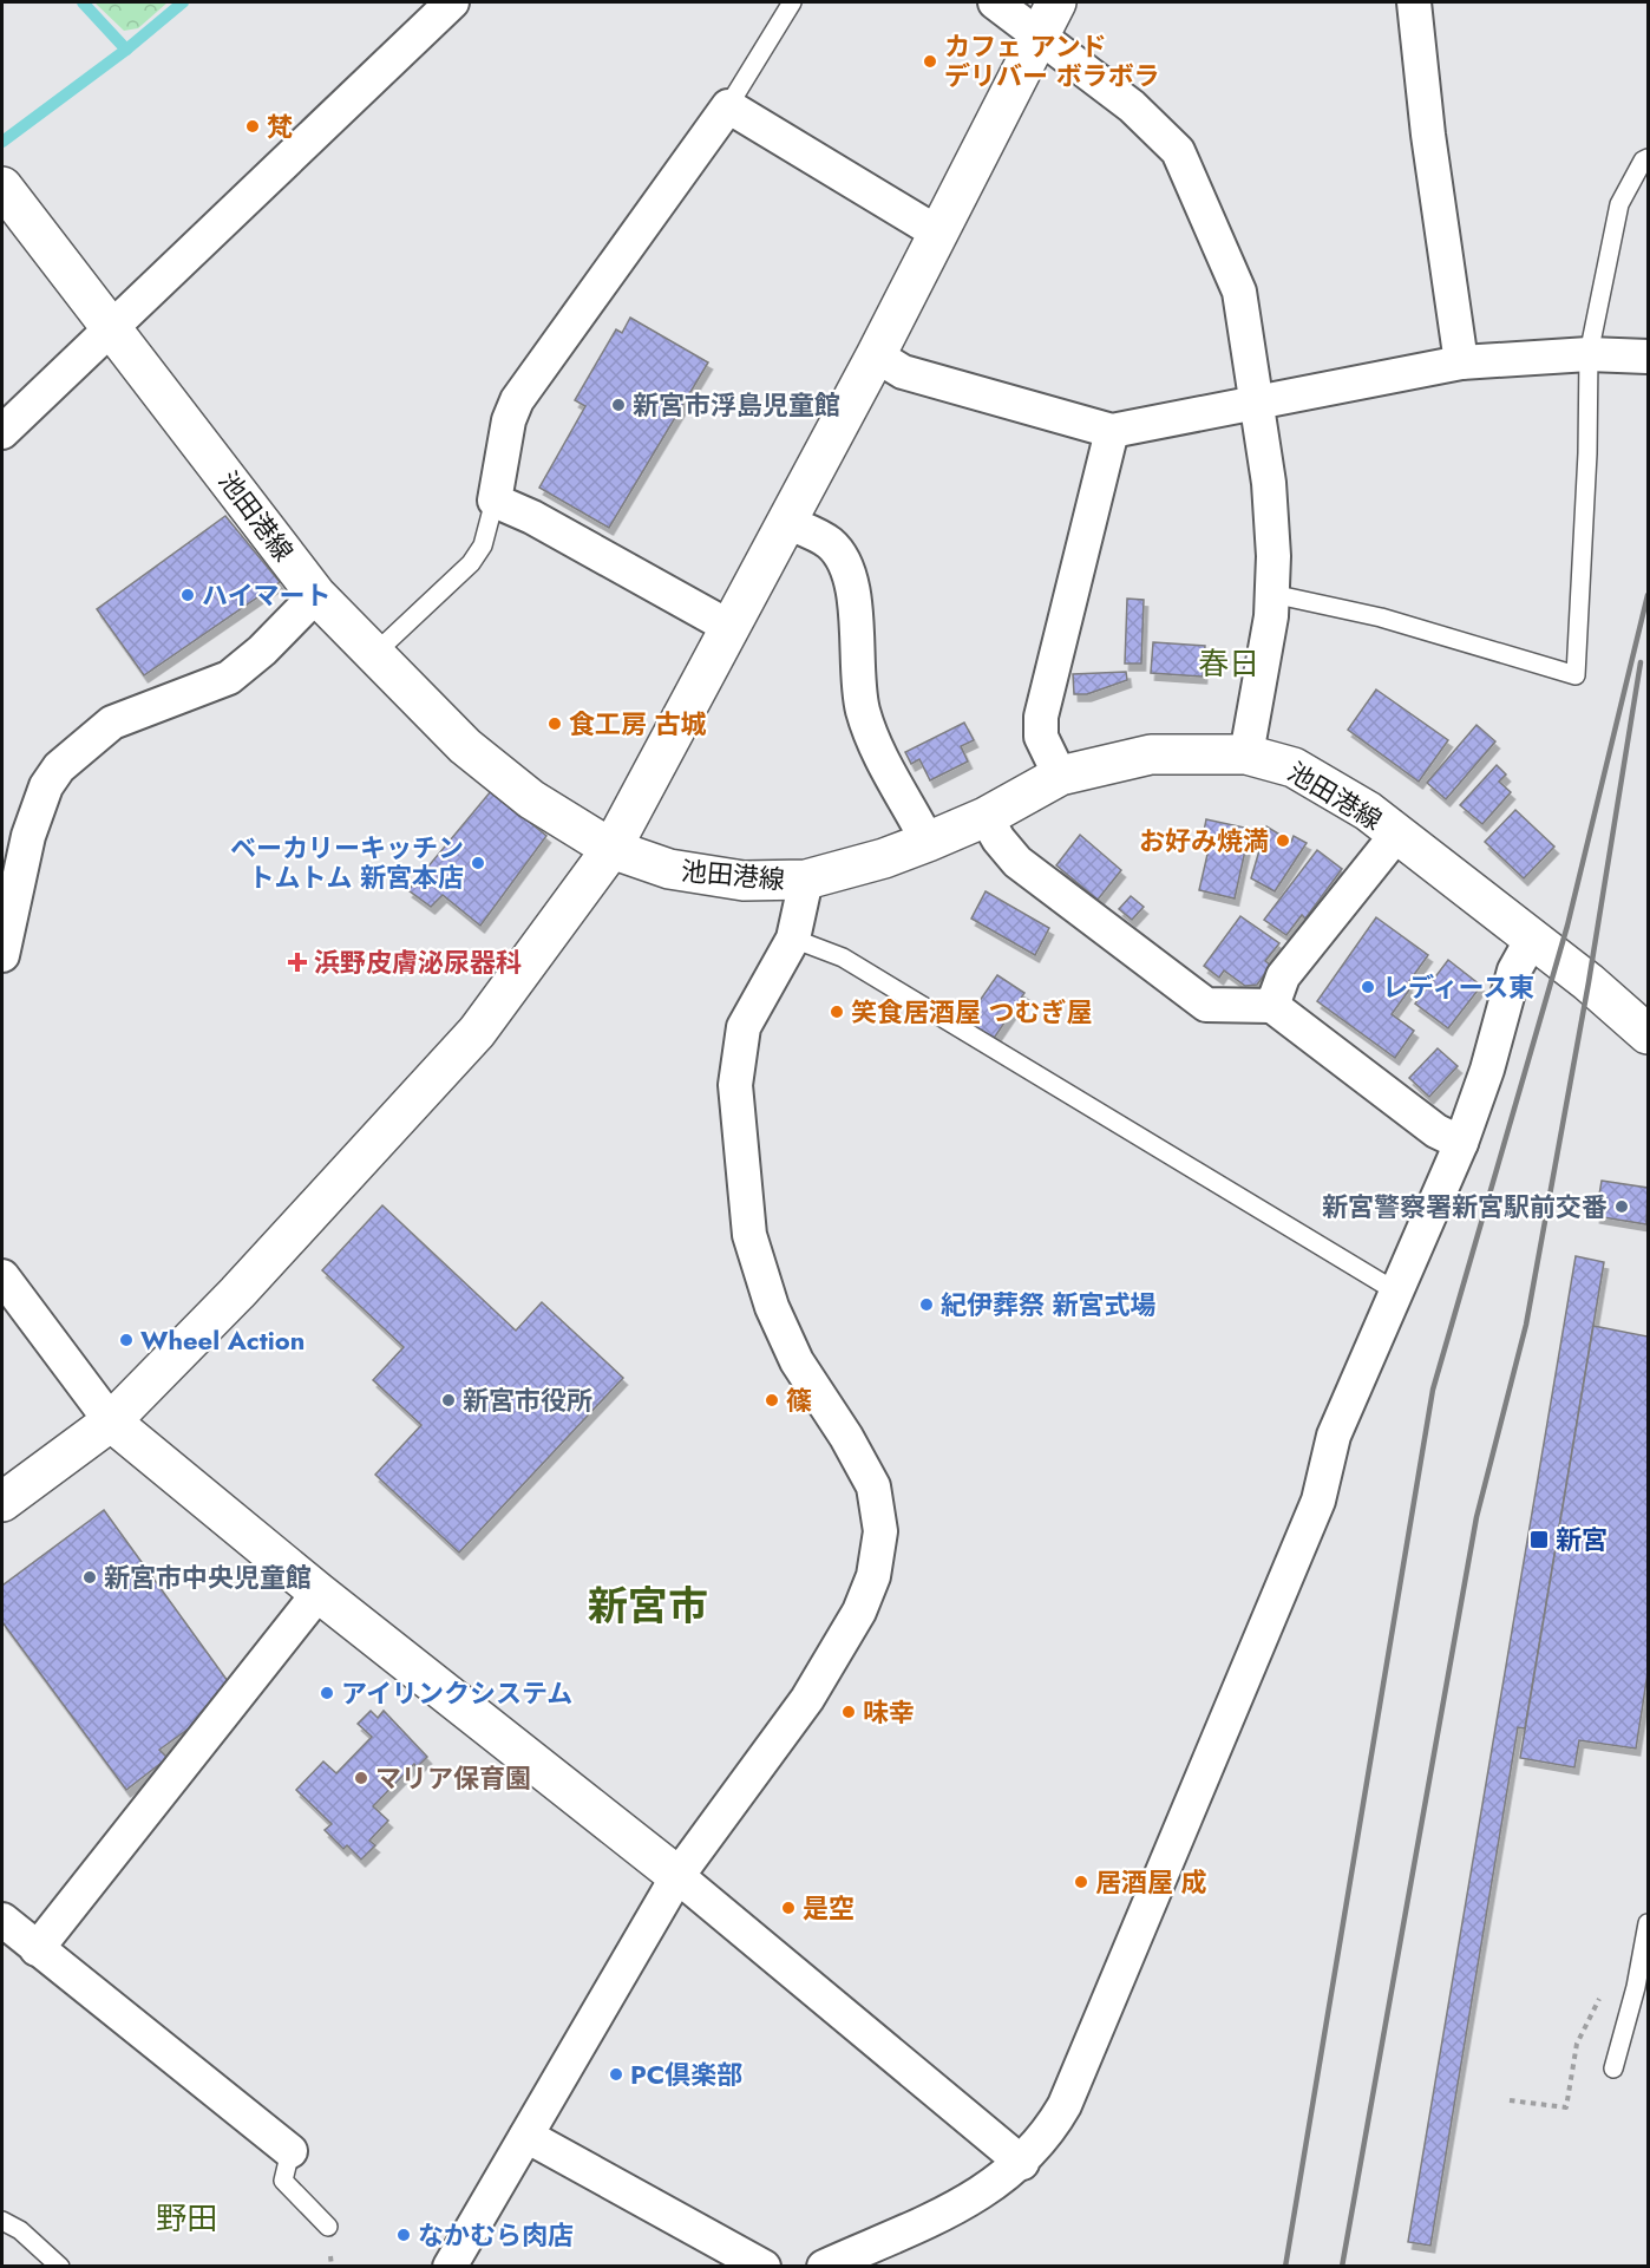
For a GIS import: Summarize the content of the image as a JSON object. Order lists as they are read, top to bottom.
{
  "streets": {
    "street": ["池田港線"]
  },
  "districts": ["春日", "新宮市", "野田"],
  "places": {
    "other": [
      "カフェ アンド デリバー ボラボラ",
      "梵",
      "新宮市浮島児童館",
      "ハイマート",
      "食工房 古城",
      "お好み焼満",
      "ベーカリーキッチン トムトム 新宮本店",
      "レディース東",
      "笑食居酒屋 つむぎ屋",
      "新宮警察署新宮駅前交番",
      "紀伊葬祭 新宮式場",
      "Wheel Action",
      "新宮市役所",
      "篠",
      "新宮市中央児童館",
      "アイリンクシステム",
      "味幸",
      "マリア保育園",
      "居酒屋 成",
      "是空",
      "PC倶楽部",
      "なかむら肉店"
    ],
    "health": ["浜野皮膚泌尿器科"],
    "transit": ["新宮"]
  }
}
